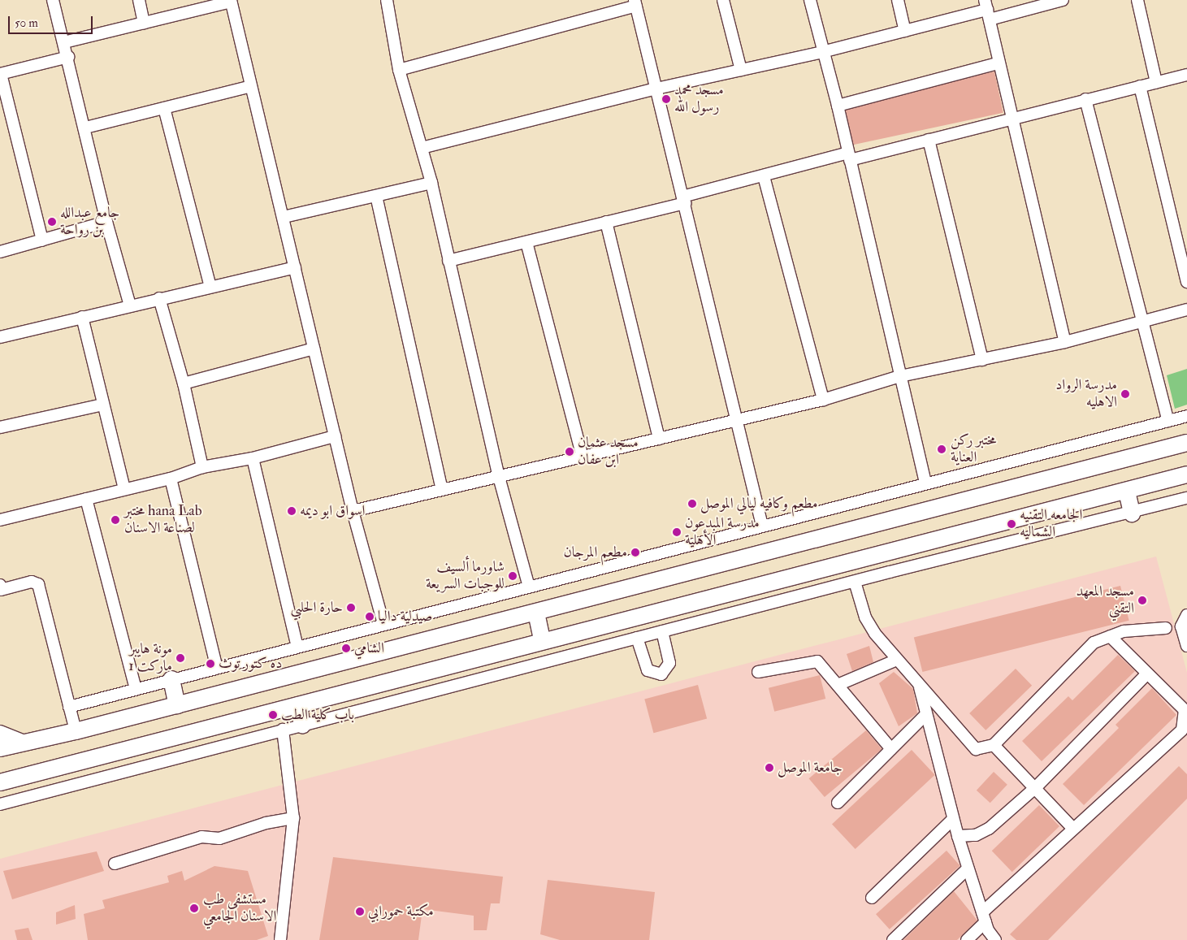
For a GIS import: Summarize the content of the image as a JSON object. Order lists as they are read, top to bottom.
{
  "places": [
    "مسجد محمد رسول الله",
    "جامع عبدالله بن رواحة",
    "مدرسة الرواد الاهليه",
    "مختبر ركن العناية",
    "مسجد عثمان ابن عفان",
    "مطعم وكافيه ليالي الموصل",
    "اسواق ابو ديمه",
    "مختبر hana Lab لصناعة الاسنان",
    "الجامعه التقنيه الشماليه",
    "مدرسة المبدعون الأهلية",
    "مطعم المرجان",
    "شاورما ألسيف للوجبات السريعة",
    "مسجد المعهد التقني",
    "حارة الحلبي",
    "صيدلية داليا",
    "الشامي",
    "مونة هايبر ماركت 1",
    "ده كتور توث",
    "باب كلية الطب",
    "جامعة الموصل",
    "مستشفى طب الاسنان الجامعي",
    "مكتبة حمورابي"
  ],
  "scale_bar": "50 m"
}
